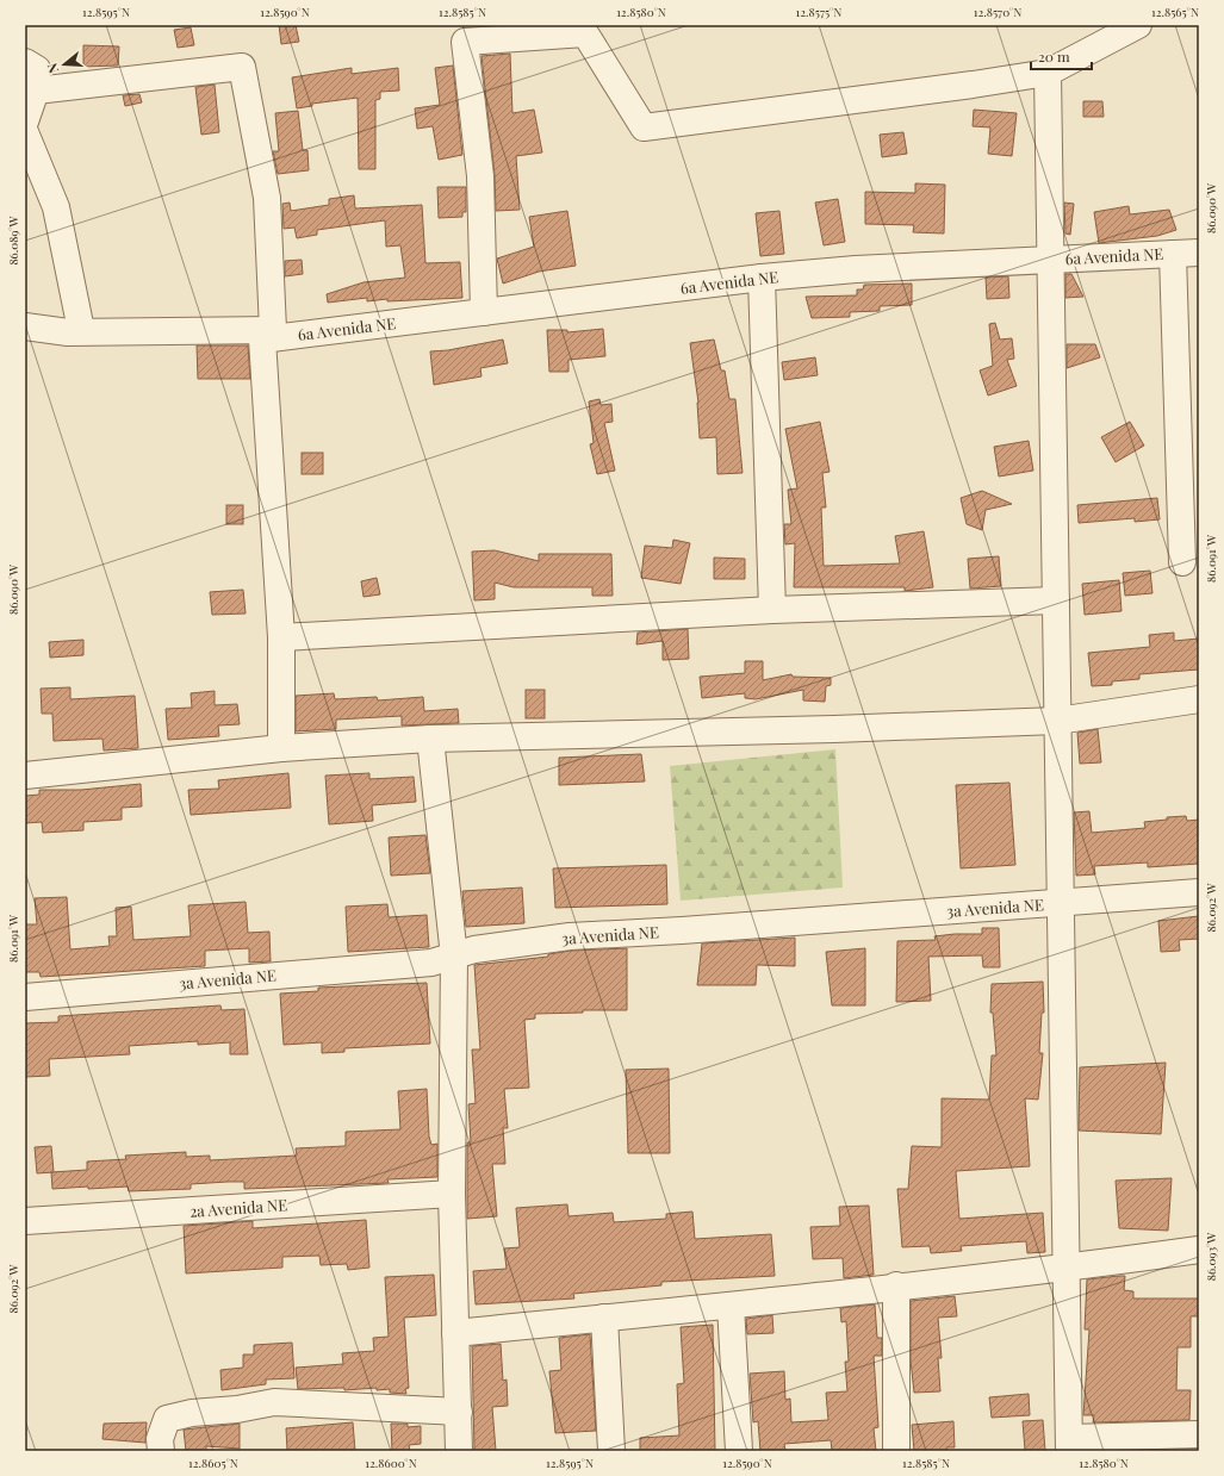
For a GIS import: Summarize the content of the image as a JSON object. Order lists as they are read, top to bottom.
{
  "streets": {
    "street": ["6a Avenida NE", "3a Avenida NE", "2a Avenida NE"]
  },
  "scale_bar": "20 m",
  "north": "left",
  "coordinates": [
    "12.8595°N",
    "12.8590°N",
    "12.8585°N",
    "12.8580°N",
    "12.8575°N",
    "12.8570°N",
    "12.8565°N",
    "86.090°W",
    "86.089°W",
    "86.091°W",
    "86.092°W",
    "86.093°W",
    "12.8605°N",
    "12.8600°N"
  ]
}
